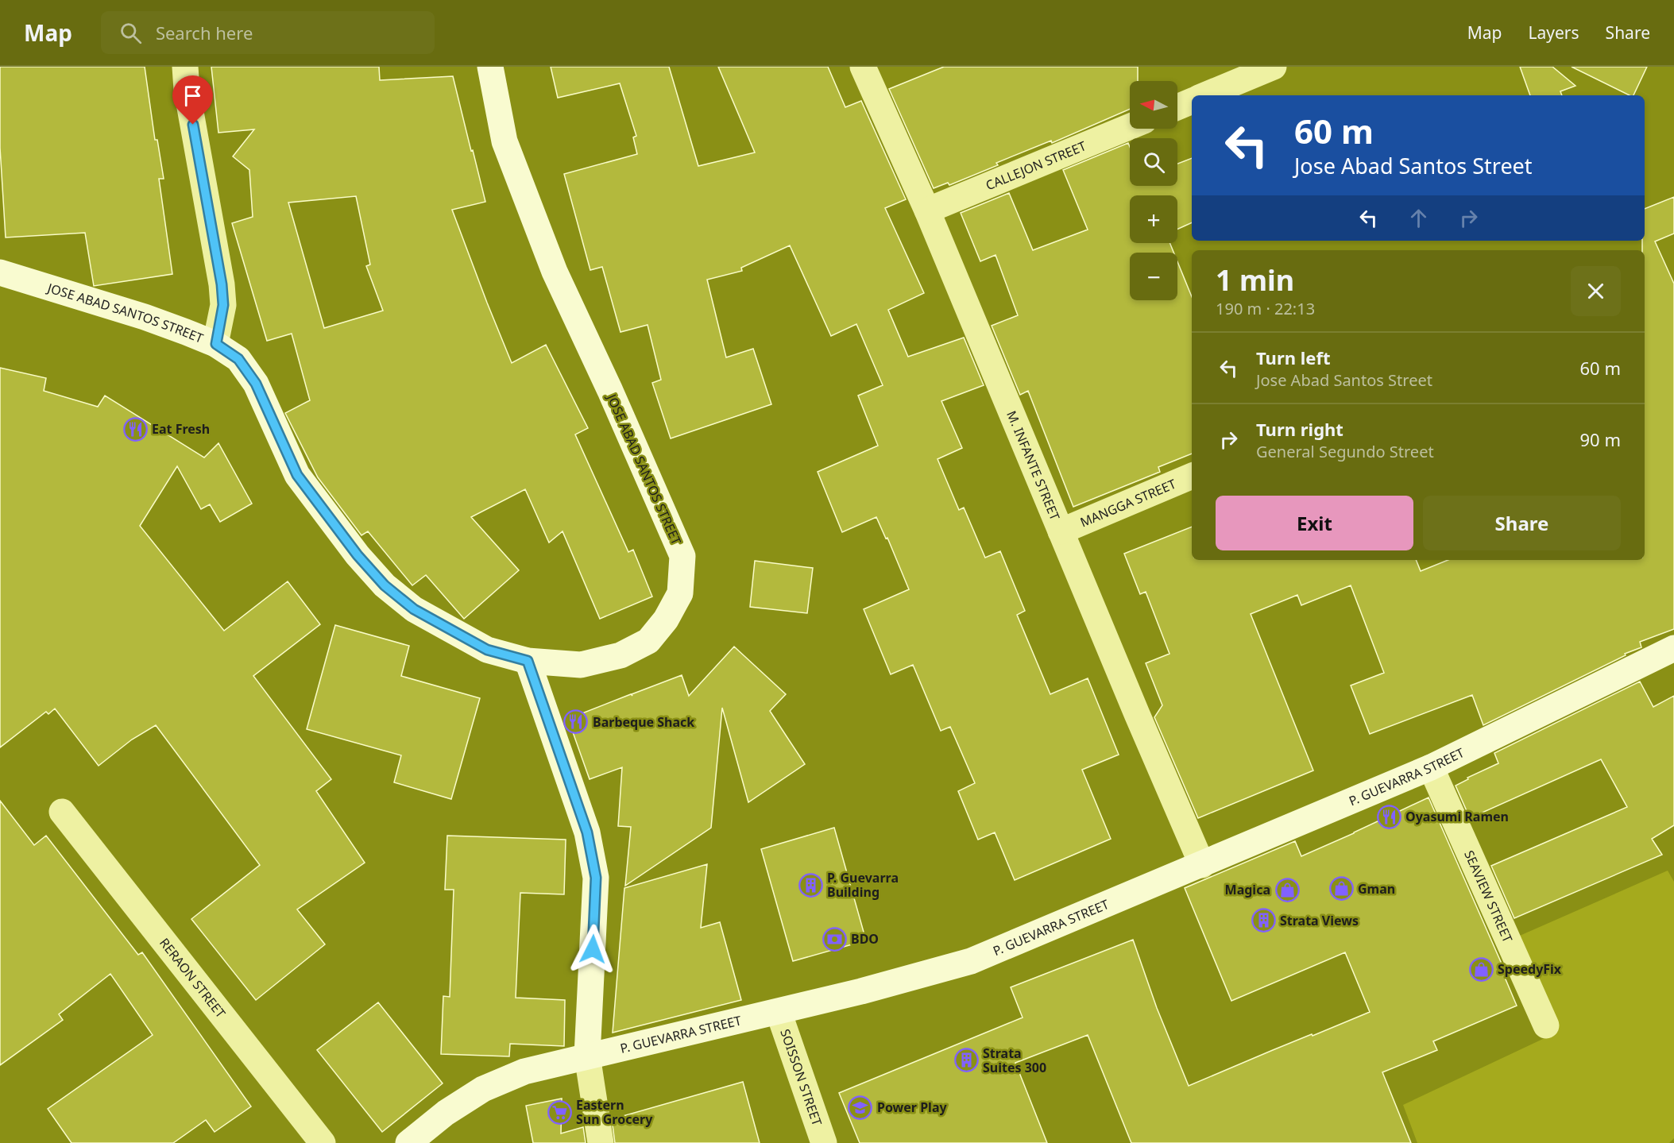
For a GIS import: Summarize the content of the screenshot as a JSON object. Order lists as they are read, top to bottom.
{
  "streets": {
    "street": [
      "CALLEJON STREET",
      "JOSE ABAD SANTOS STREET",
      "M. INFANTE STREET",
      "MANGGA STREET",
      "P. GUEVARRA STREET",
      "SEAVIEW STREET",
      "RERAON STREET",
      "SOISSON STREET"
    ]
  },
  "crossings": [
    ["CALLEJON STREET", "M. INFANTE STREET"],
    ["M. INFANTE STREET", "MANGGA STREET"],
    ["M. INFANTE STREET", "P. GUEVARRA STREET"],
    ["P. GUEVARRA STREET", "SEAVIEW STREET"],
    ["P. GUEVARRA STREET", "SOISSON STREET"]
  ],
  "places": {
    "restaurant": ["Eat Fresh", "Barbeque Shack", "Oyasumi Ramen"],
    "building": ["P. Guevarra Building", "Strata Views", "Strata Suites 300"],
    "shop": ["Gman", "Magica", "SpeedyFix"],
    "bank": ["BDO"],
    "school or university": ["Power Play"],
    "supermarket": ["Eastern Sun Grocery"]
  },
  "north": "left",
  "page": {
    "header": "Map",
    "search": "Search here",
    "nav": ["Map", "Layers", "Share"],
    "map_buttons": ["+", "−"],
    "turn": ["60 m", "Jose Abad Santos Street"],
    "heading": ["1 min", "190 m · 22:13"],
    "list": [
      {
        "name": "Turn left",
        "note": "Jose Abad Santos Street",
        "value": "60 m"
      },
      {
        "name": "Turn right",
        "note": "General Segundo Street",
        "value": "90 m"
      }
    ],
    "buttons": ["Exit", "Share"]
  }
}
